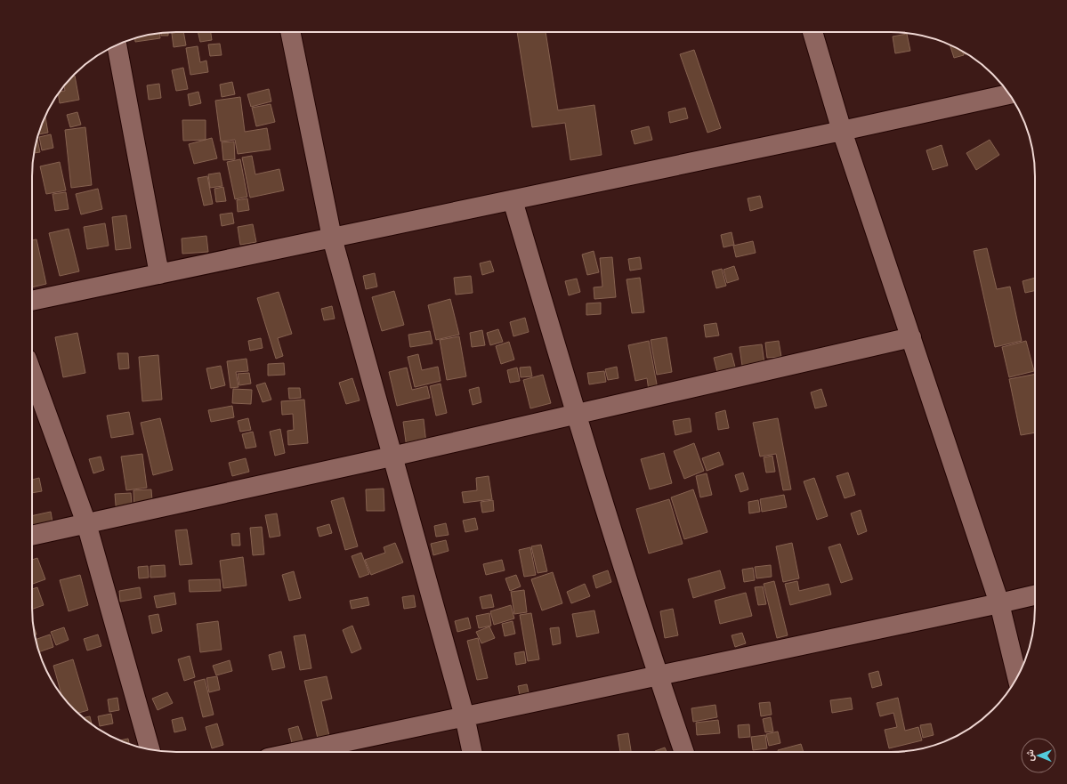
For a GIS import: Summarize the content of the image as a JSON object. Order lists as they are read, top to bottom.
{
  "north": "left"
}
